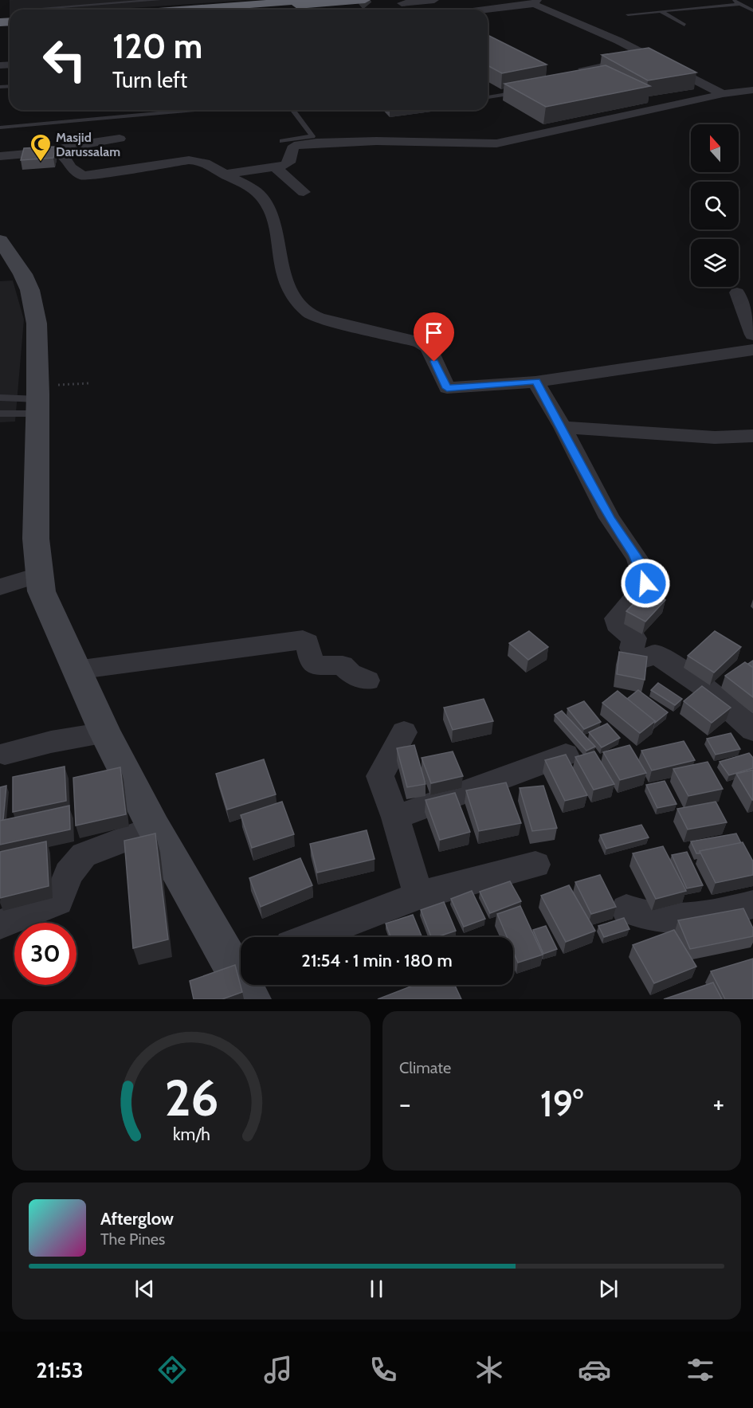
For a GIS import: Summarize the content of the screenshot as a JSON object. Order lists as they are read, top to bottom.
{
  "places": {
    "mosque": ["Masjid Darussalam"]
  },
  "north": "top",
  "page": {
    "turn": ["120 m", "Turn left"],
    "limit": "30",
    "trip": "21:54 · 1 min · 180 m",
    "tile": "Climate",
    "heat": ["−", "19°", "+"],
    "song": ["Afterglow", "The Pines"],
    "tabs": "21:53",
    "gauge": ["26", "km/h"]
  }
}
